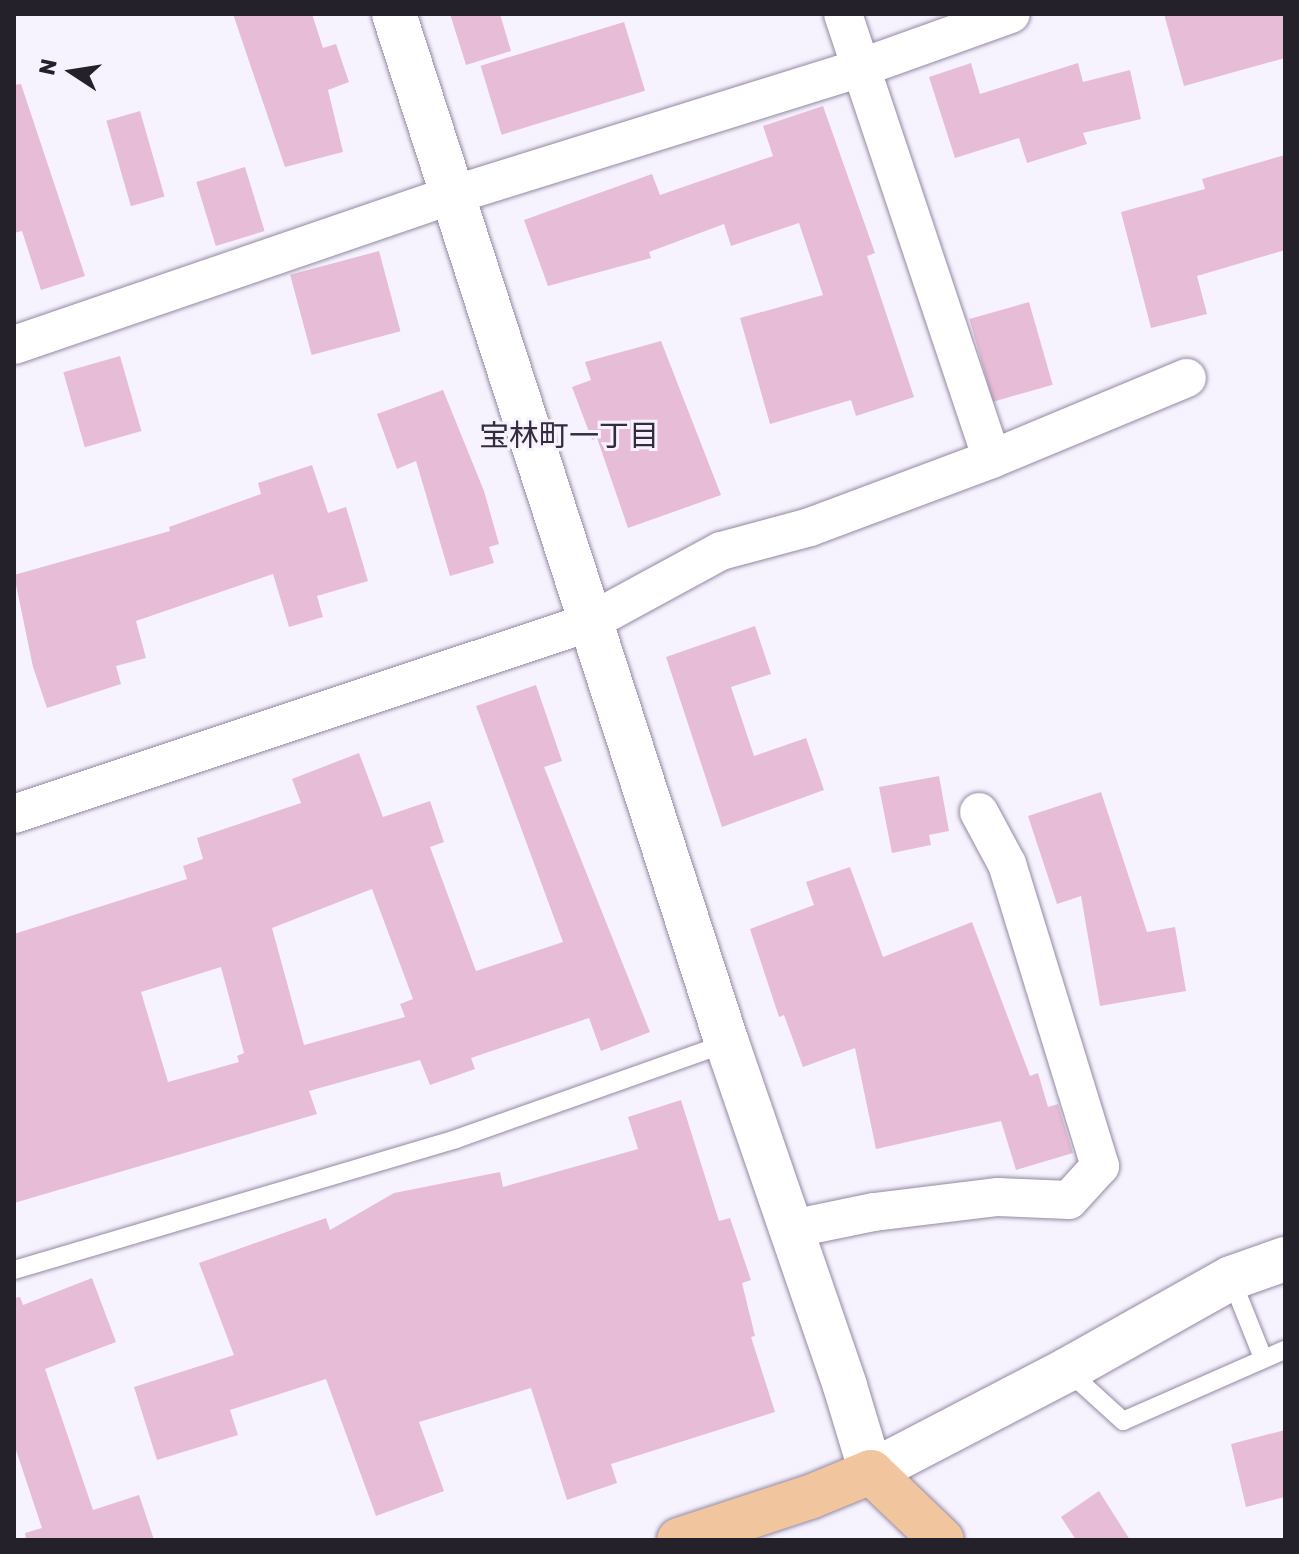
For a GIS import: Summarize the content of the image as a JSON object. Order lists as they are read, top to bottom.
{
  "districts": ["宝林町一丁目"],
  "north": "left"
}
